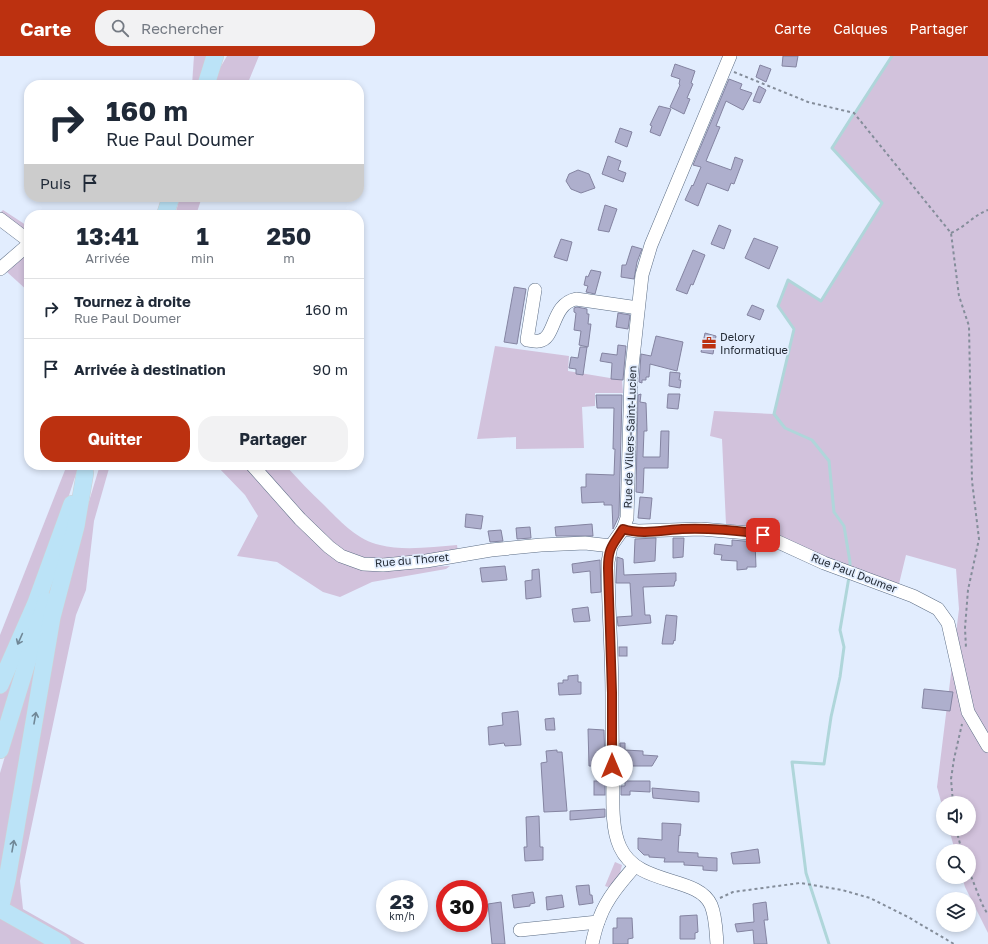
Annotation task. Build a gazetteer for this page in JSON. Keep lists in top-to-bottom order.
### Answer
{
  "streets": {
    "street": ["Rue de Villers-Saint-Lucien", "Rue du Thoret", "Rue Paul Doumer"]
  },
  "crossings": [
    ["Rue de Villers-Saint-Lucien", "Rue du Thoret"],
    ["Rue de Villers-Saint-Lucien", "Rue Paul Doumer"]
  ],
  "places": {
    "office": ["Delory Informatique"]
  },
  "page": {
    "header": "Carte",
    "search": "Rechercher",
    "nav": ["Carte", "Calques", "Partager"],
    "turn": ["160 m", "Rue Paul Doumer"],
    "then": "Puis",
    "eta": [
      "13:41",
      "Arrivée",
      "1",
      "min",
      "250",
      "m"
    ],
    "list": [
      {
        "name": "Tournez à droite",
        "note": "Rue Paul Doumer",
        "value": "160 m"
      },
      {
        "name": "Arrivée à destination",
        "value": "90 m"
      }
    ],
    "buttons": ["Quitter", "Partager"],
    "speed": "23 km/h",
    "limit": "30"
  }
}
